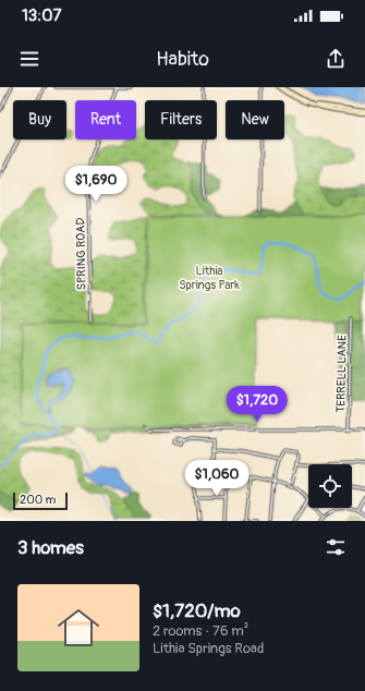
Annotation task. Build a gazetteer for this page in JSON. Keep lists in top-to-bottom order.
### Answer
{
  "streets": {
    "street": ["SPRING ROAD", "TERRELL LANE"]
  },
  "parks": ["Lithia Springs Park"],
  "scale_bar": "200 m",
  "page": {
    "status": "13:07",
    "header": "Habito",
    "chip": [
      "Buy",
      "Rent",
      "Filters",
      "New"
    ],
    "price": ["$1,690", "$1,720", "$1,060"],
    "scale": "200 m",
    "heading": "3 homes",
    "list": [
      {
        "name": "$1,720/mo",
        "note": "2 rooms · 76 m² · Lithia Springs Road"
      }
    ]
  }
}
